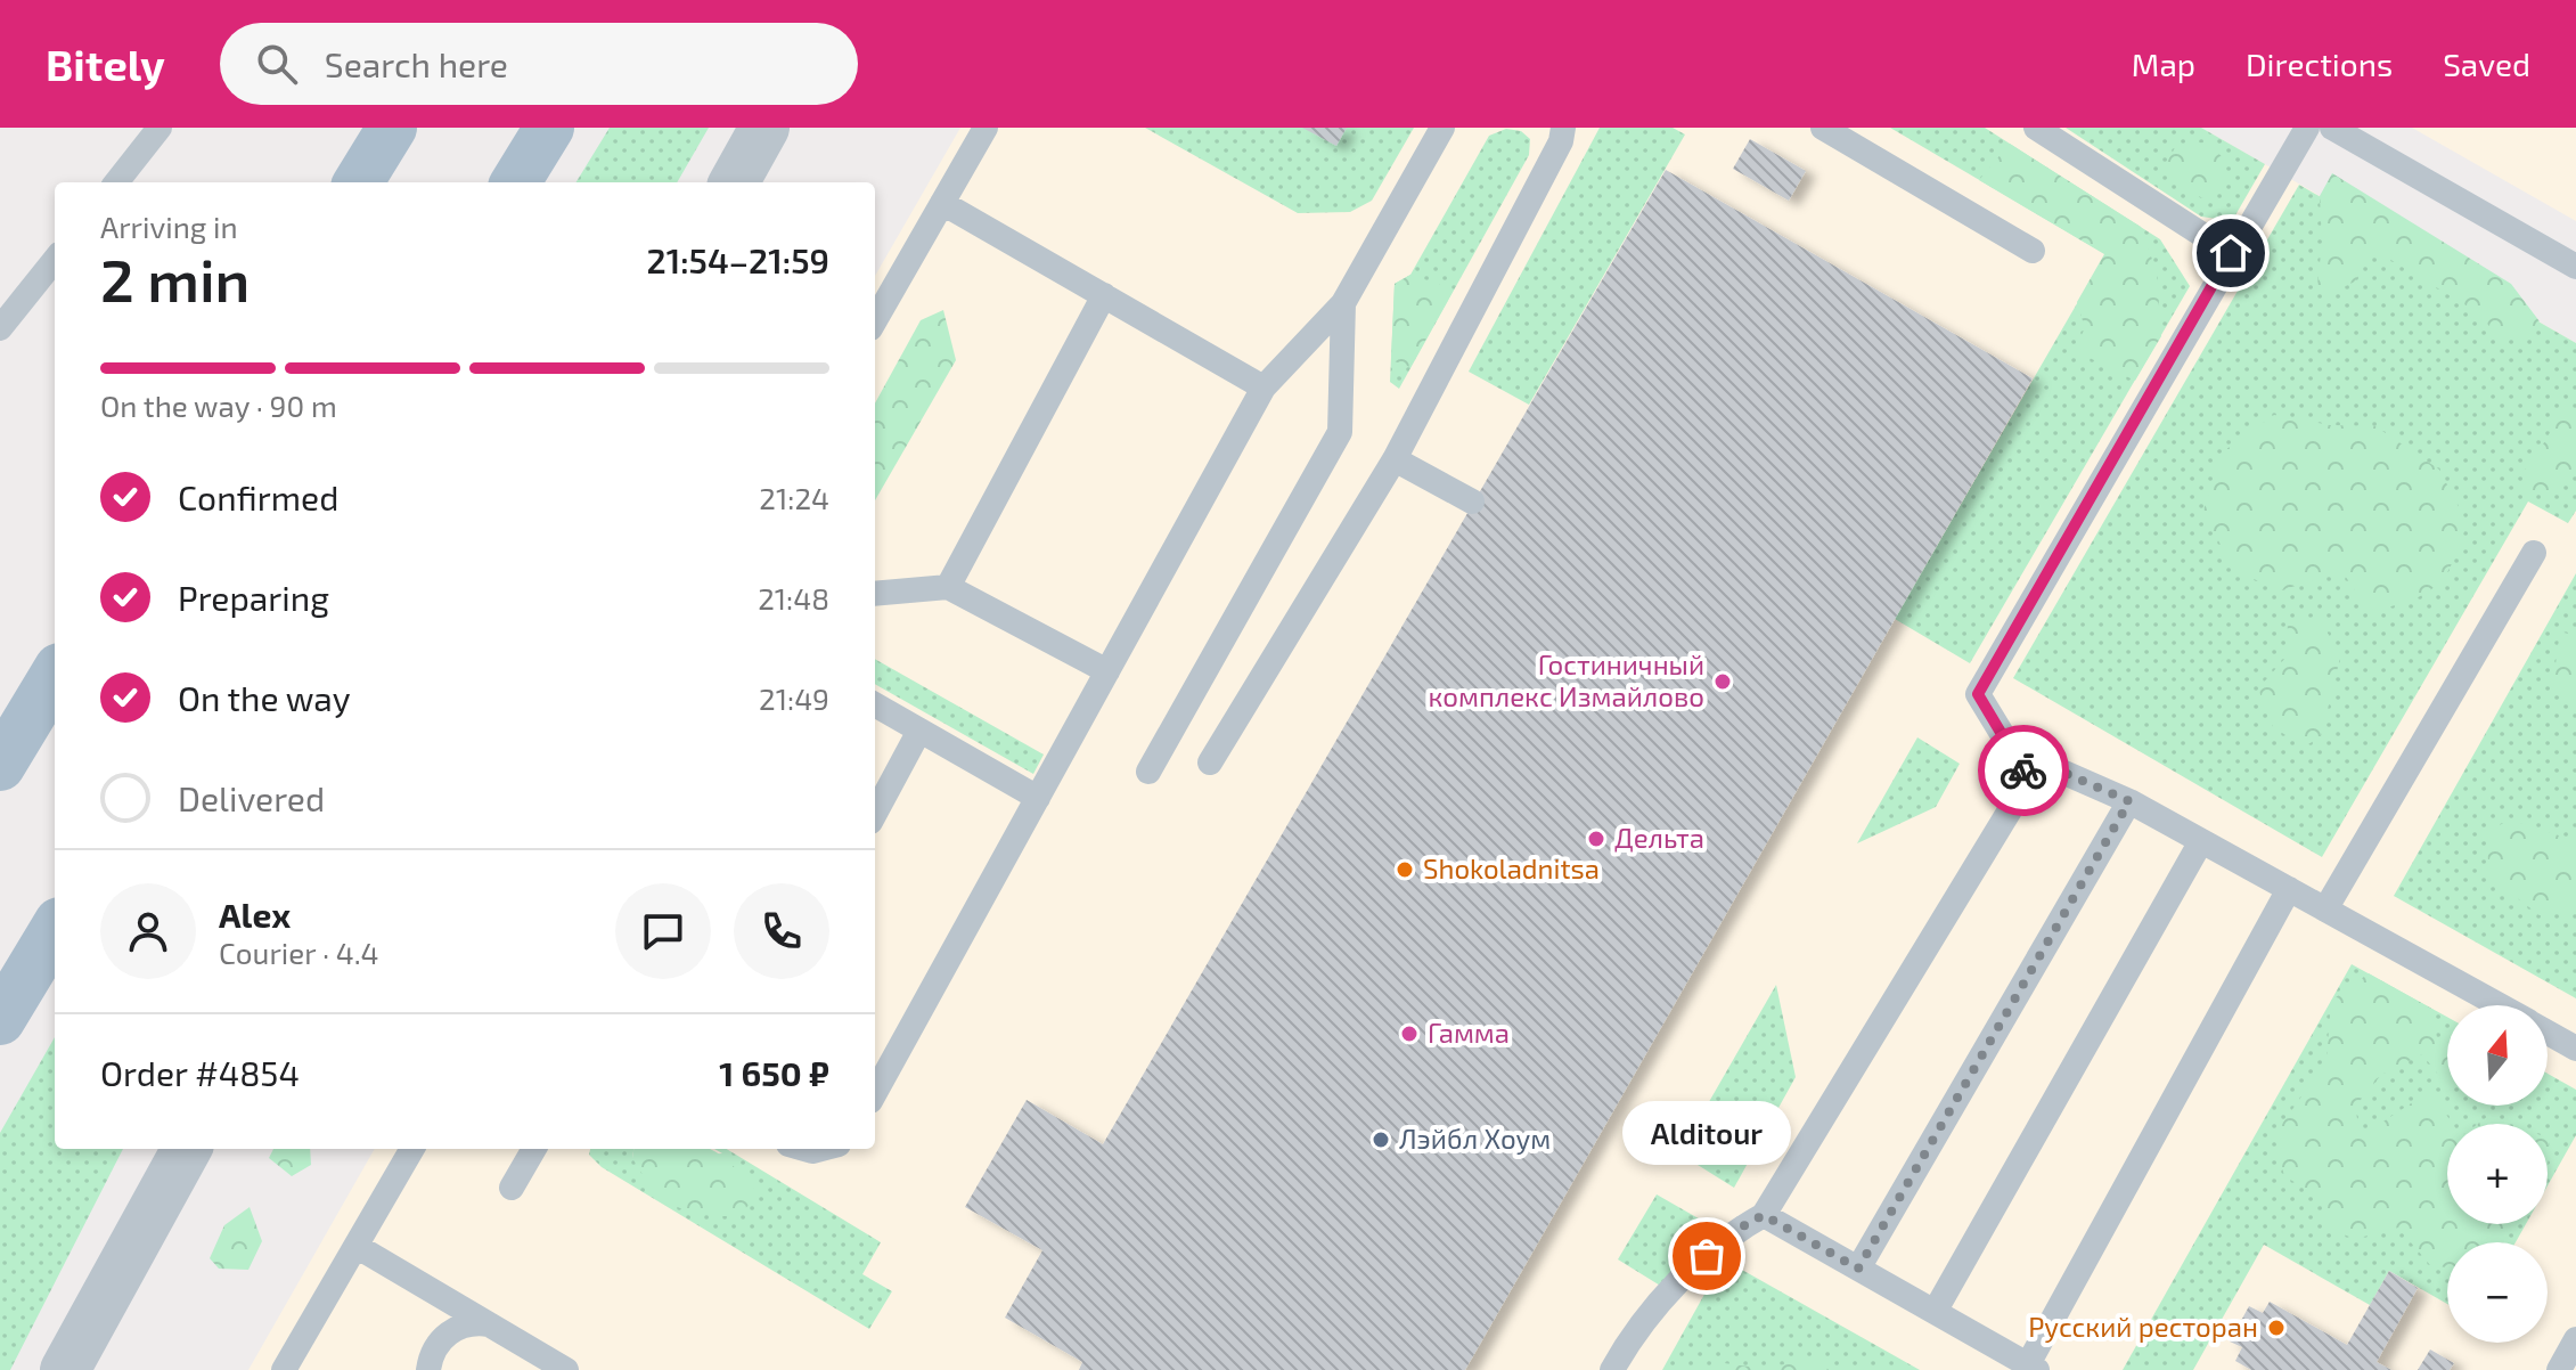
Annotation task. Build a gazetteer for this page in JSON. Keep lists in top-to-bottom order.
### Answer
{
  "places": [
    "Гостиничный комплекс Измайлово",
    "Дельта",
    "Shokoladnitsa",
    "Гамма",
    "Лэйбл Хоум",
    "Alditour",
    "Русский ресторан"
  ],
  "north": "top",
  "page": {
    "header": "Bitely",
    "search": "Search here",
    "nav": ["Map", "Directions", "Saved"],
    "heading": ["2 min", "Arriving in", "21:54–21:59"],
    "panel": [
      "Alex",
      "Courier · 4.4",
      "Order #4854",
      "1 650 ₽"
    ],
    "bar": "On the way · 90 m",
    "list": [
      ["Confirmed", "21:24"],
      ["Preparing", "21:48"],
      ["On the way", "21:49"],
      "Delivered"
    ],
    "map_buttons": ["+", "−"],
    "bubble": "Alditour"
  }
}
